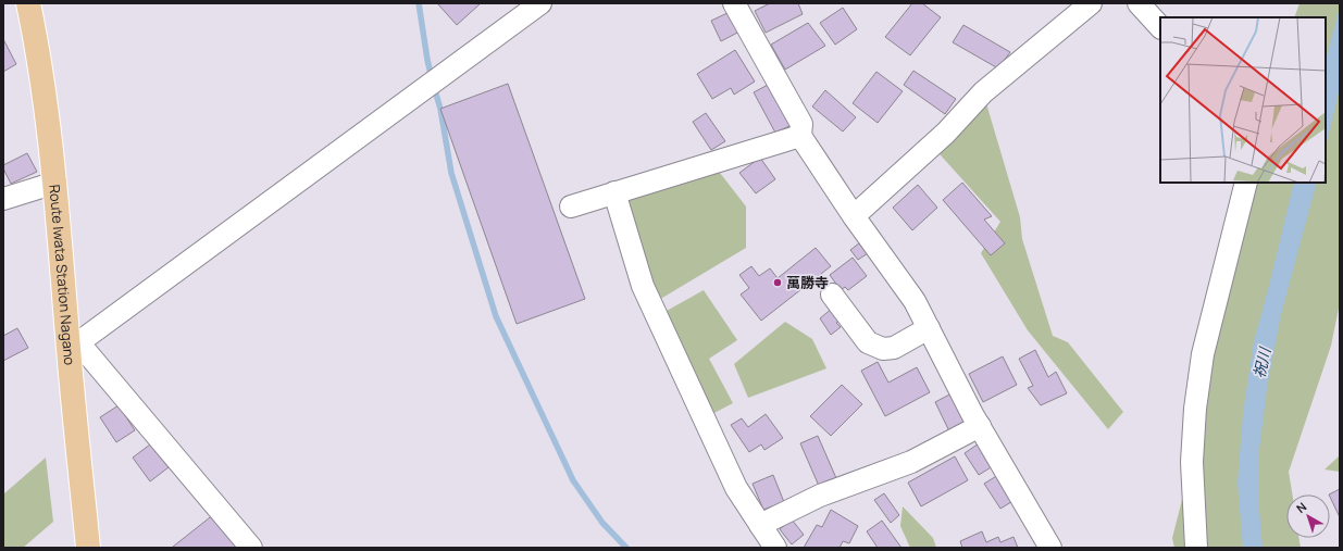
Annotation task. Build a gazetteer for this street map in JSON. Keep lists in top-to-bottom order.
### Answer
{
  "streets": {
    "main road": ["Route Iwata Station Nagano"]
  },
  "water": ["祝川"],
  "places": ["萬勝寺"],
  "north": "top left"
}
